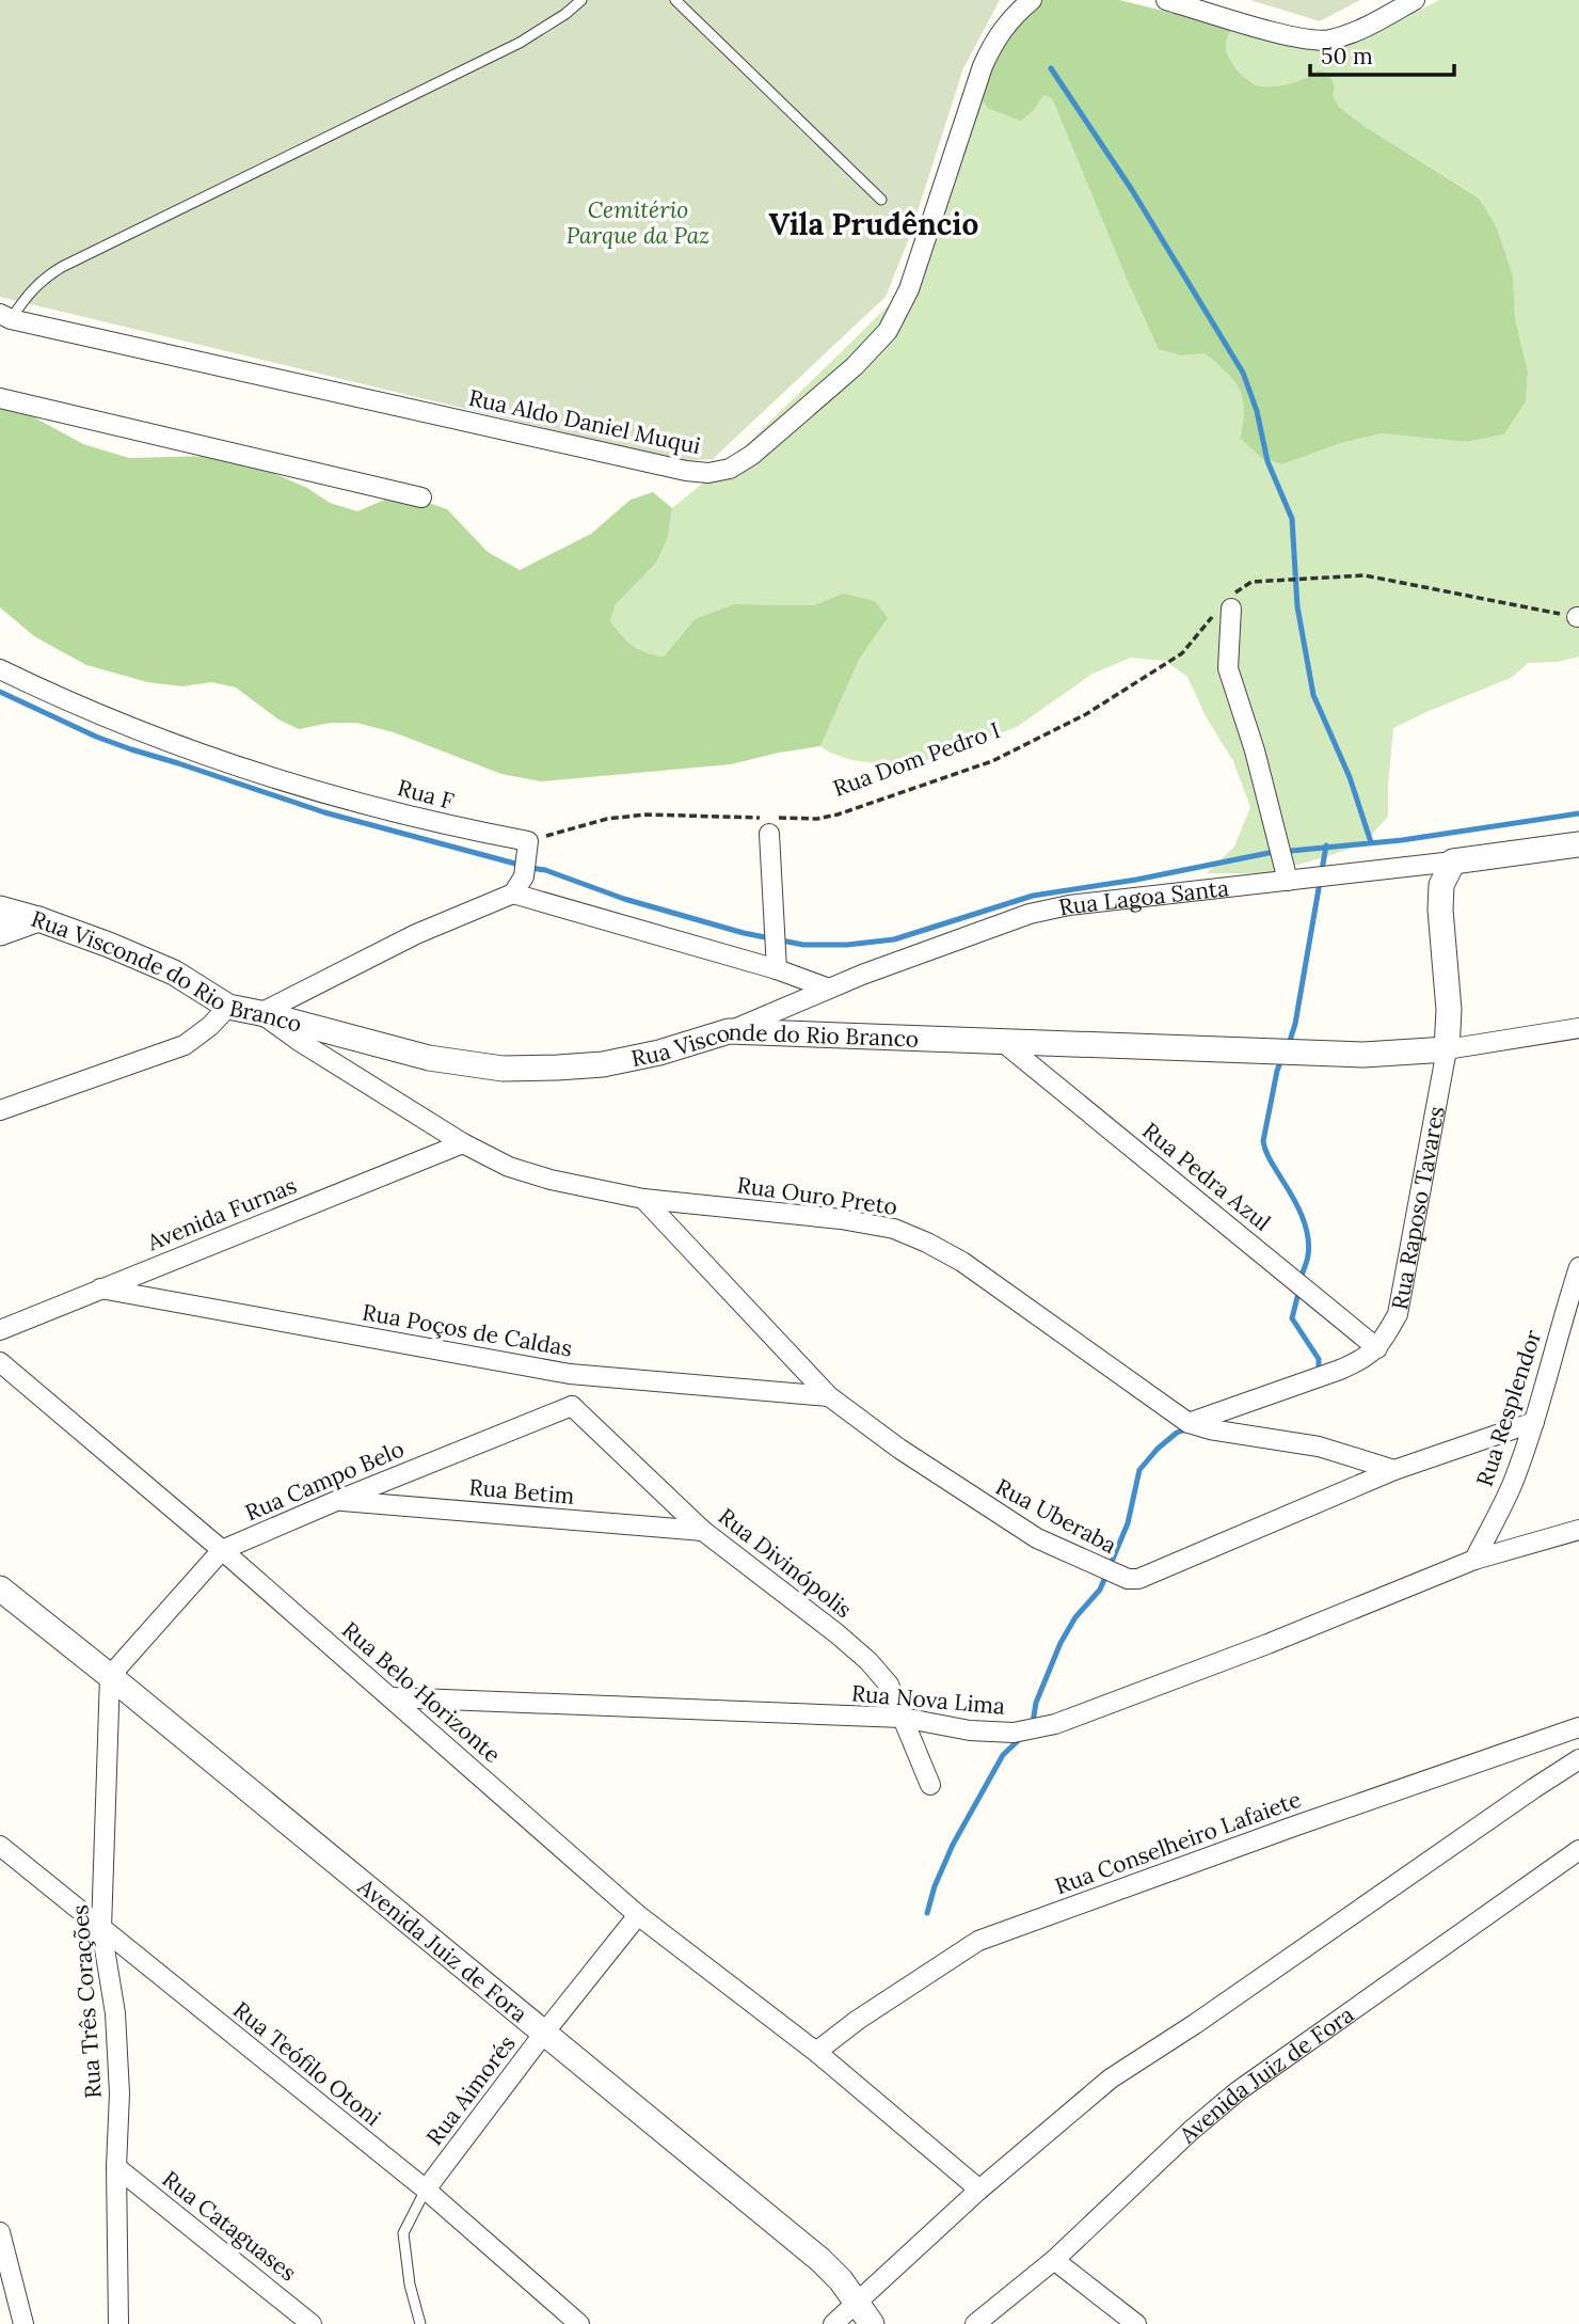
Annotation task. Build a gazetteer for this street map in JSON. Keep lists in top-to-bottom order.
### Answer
{
  "streets": {
    "street": [
      "Rua Aldo Daniel Muqui",
      "Rua F",
      "Rua Lagoa Santa",
      "Rua Visconde do Rio Branco",
      "Rua Pedra Azul",
      "Rua Ouro Preto",
      "Rua Raposo Tavares",
      "Avenida Furnas",
      "Rua Poços de Caldas",
      "Rua Resplendor",
      "Rua Campo Belo",
      "Rua Betim",
      "Rua Uberaba",
      "Rua Divinópolis",
      "Rua Belo Horizonte",
      "Rua Nova Lima",
      "Rua Conselheiro Lafaiete",
      "Avenida Juiz de Fora",
      "Rua Três Corações",
      "Rua Teófilo Otoni",
      "Rua Aimorés",
      "Rua Cataguases"
    ],
    "path": ["Rua Dom Pedro I"]
  },
  "crossings": [
    ["Rua Dom Pedro I", "Rua F"],
    ["Rua Lagoa Santa", "Rua Visconde do Rio Branco"],
    ["Rua Lagoa Santa", "Rua Raposo Tavares"],
    ["Rua Visconde do Rio Branco", "Rua Pedra Azul"],
    ["Rua Visconde do Rio Branco", "Rua Ouro Preto"],
    ["Rua Visconde do Rio Branco", "Rua Raposo Tavares"],
    ["Rua Pedra Azul", "Rua Raposo Tavares"],
    ["Rua Ouro Preto", "Avenida Furnas"],
    ["Rua Ouro Preto", "Rua Uberaba"],
    ["Avenida Furnas", "Rua Poços de Caldas"],
    ["Rua Poços de Caldas", "Rua Uberaba"],
    ["Rua Resplendor", "Rua Uberaba"],
    ["Rua Resplendor", "Rua Nova Lima"],
    ["Rua Campo Belo", "Rua Betim"],
    ["Rua Campo Belo", "Rua Divinópolis"],
    ["Rua Campo Belo", "Rua Belo Horizonte"],
    ["Rua Campo Belo", "Avenida Juiz de Fora"],
    ["Rua Campo Belo", "Rua Três Corações"],
    ["Rua Betim", "Rua Divinópolis"],
    ["Rua Divinópolis", "Rua Nova Lima"],
    ["Rua Belo Horizonte", "Rua Nova Lima"],
    ["Rua Belo Horizonte", "Rua Conselheiro Lafaiete"],
    ["Rua Belo Horizonte", "Rua Aimorés"],
    ["Avenida Juiz de Fora", "Rua Três Corações"],
    ["Avenida Juiz de Fora", "Rua Aimorés"],
    ["Rua Três Corações", "Rua Teófilo Otoni"],
    ["Rua Três Corações", "Rua Cataguases"],
    ["Rua Teófilo Otoni", "Rua Aimorés"]
  ],
  "districts": ["Vila Prudêncio"],
  "parks": ["Cemitério Parque da Paz"],
  "scale_bar": "50 m"
}
